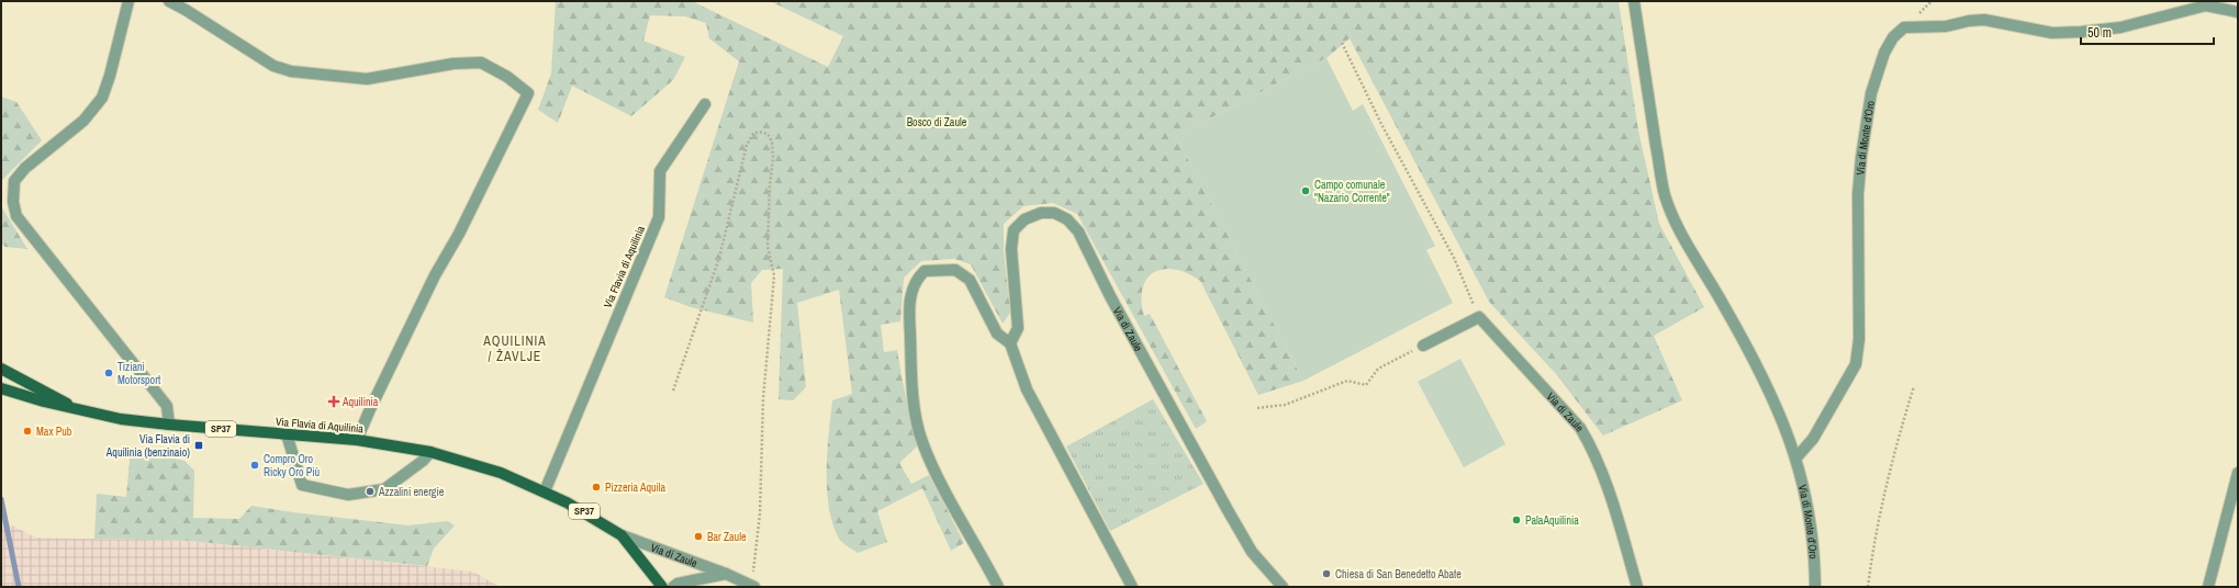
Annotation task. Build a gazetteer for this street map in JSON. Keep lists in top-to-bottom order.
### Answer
{
  "streets": {
    "main road": ["Via Flavia di Aquilinia", "SP37"],
    "street": ["Via di Monte d'Oro", "Via di Zaule"]
  },
  "crossings": [
    ["Via Flavia di Aquilinia", "Via di Zaule"]
  ],
  "districts": ["AQUILINIA / ŽAVLJE"],
  "parks": ["Bosco di Zaule"],
  "places": {
    "other": [
      "Campo comunale \"Nazario Corrente\"",
      "Tiziani Motorsport",
      "Max Pub",
      "Compro Oro Ricky Oro Più",
      "Pizzeria Aquila",
      "Azzalini energie",
      "PalaAquilinia",
      "Bar Zaule",
      "Chiesa di San Benedetto Abate"
    ],
    "health": ["Aquilinia"],
    "transit": ["Via Flavia di Aquilinia (benzinaio)"]
  },
  "scale_bar": "50 m"
}
